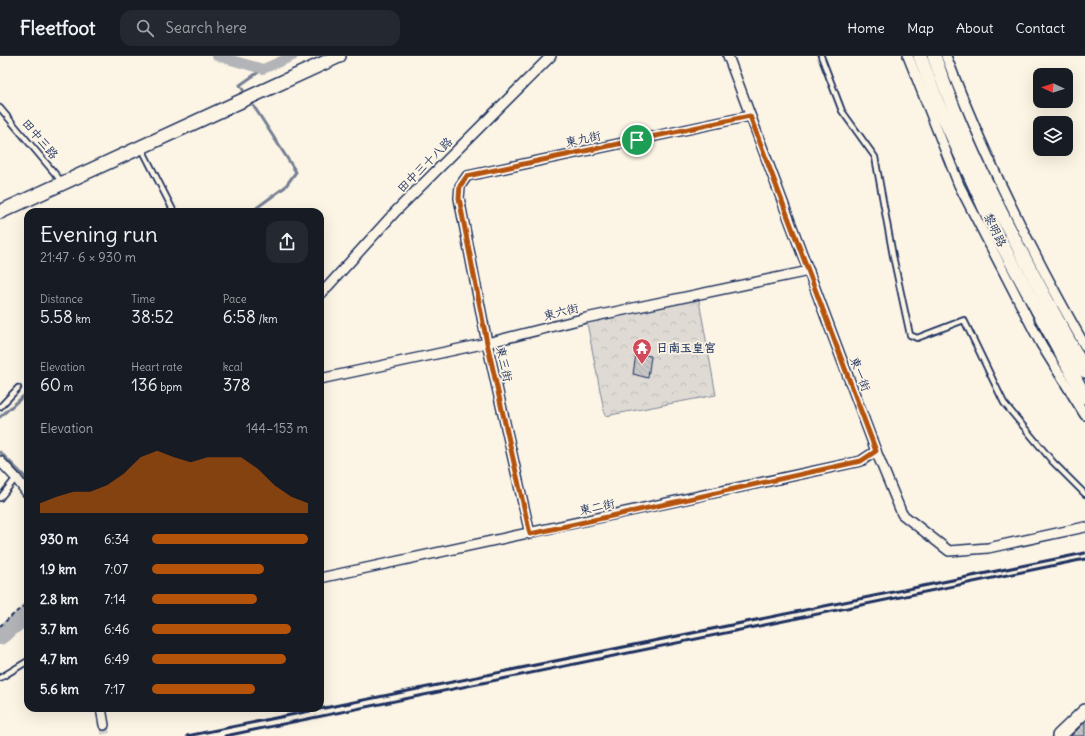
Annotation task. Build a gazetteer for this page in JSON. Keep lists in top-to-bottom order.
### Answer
{
  "streets": {
    "street": [
      "東九街",
      "田中三十八路",
      "黎明路",
      "東六街",
      "東三街",
      "東一街",
      "東二街"
    ],
    "lane": ["田中三路"]
  },
  "crossings": [
    ["東九街", "東三街"],
    ["東九街", "東一街"],
    ["東六街", "東三街"],
    ["東六街", "東一街"],
    ["東三街", "東二街"],
    ["東一街", "東二街"]
  ],
  "places": {
    "temple": ["日南玉皇宮"]
  },
  "north": "left",
  "page": {
    "header": "Fleetfoot",
    "search": "Search here",
    "nav": [
      "Home",
      "Map",
      "About",
      "Contact"
    ],
    "heading": ["Evening run", "21:47 · 6 × 930 m"],
    "stats": [
      ["Distance", "5.58 km"],
      ["Time", "38:52"],
      ["Pace", "6:58 /km"],
      ["Elevation", "60 m"],
      ["Heart rate", "136 bpm"],
      ["kcal", "378"]
    ],
    "chart": ["Elevation", "144–153 m"],
    "list": [
      {
        "name": "930 m",
        "note": "6:34"
      },
      {
        "name": "1.9 km",
        "note": "7:07"
      },
      {
        "name": "2.8 km",
        "note": "7:14"
      },
      {
        "name": "3.7 km",
        "note": "6:46"
      },
      {
        "name": "4.7 km",
        "note": "6:49"
      },
      {
        "name": "5.6 km",
        "note": "7:17"
      }
    ]
  }
}
